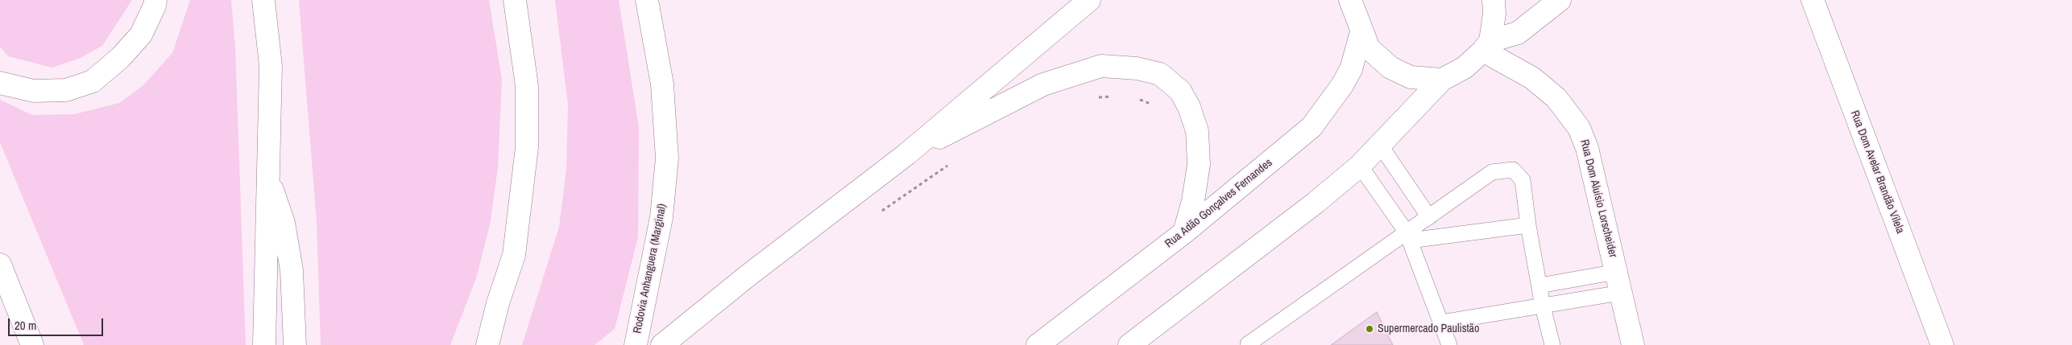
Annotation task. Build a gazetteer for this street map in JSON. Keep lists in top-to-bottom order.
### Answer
{
  "streets": {
    "main road": [
      "Rua Dom Avelar Brandão Vilela",
      "Rua Dom Aluísio Lorscheider",
      "Rua Adão Gonçalves Fernandes",
      "Rodovia Anhanguera (Marginal)"
    ]
  },
  "places": ["Supermercado Paulistão"],
  "scale_bar": "20 m"
}
